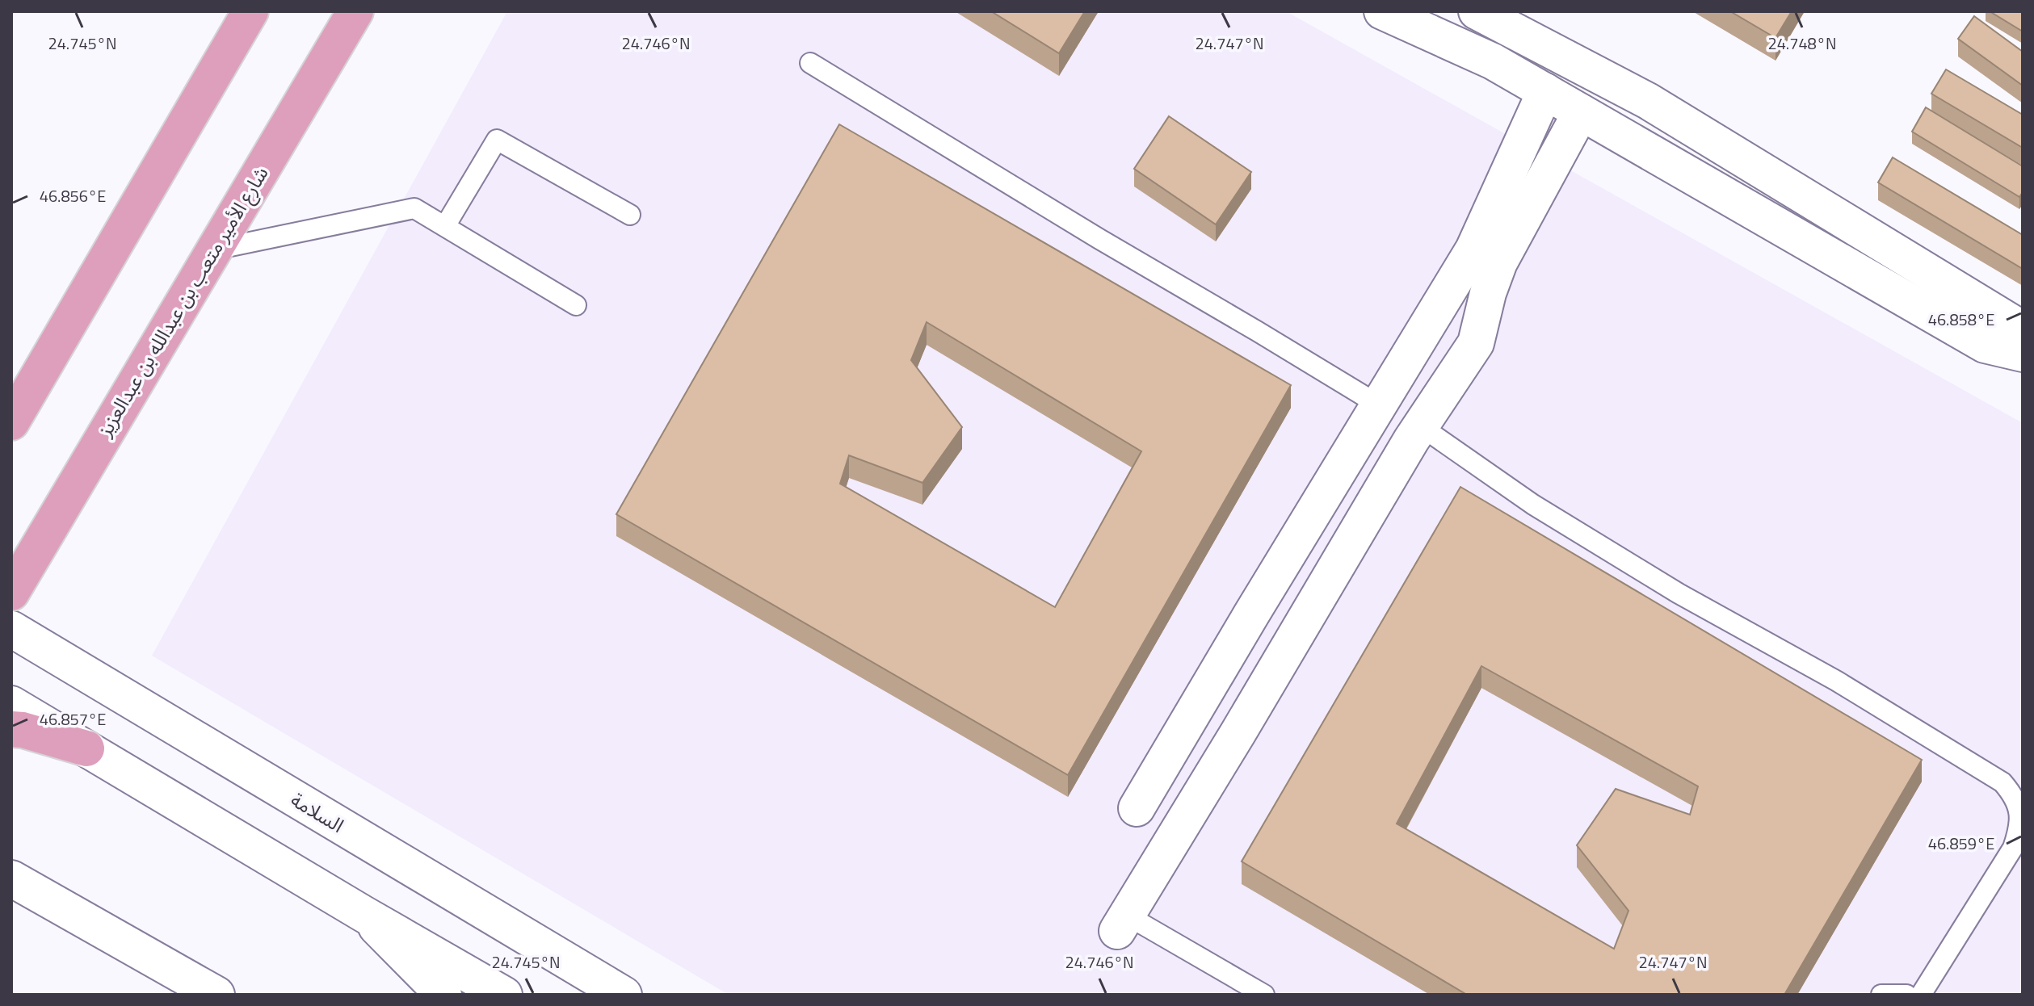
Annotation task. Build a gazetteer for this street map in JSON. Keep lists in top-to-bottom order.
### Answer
{
  "streets": {
    "highway": ["شارع الأمير متعب بن عبدالله بن عبدالعزيز"],
    "street": ["السلامة"]
  },
  "coordinates": [
    "24.745°N",
    "24.746°N",
    "24.747°N",
    "24.748°N",
    "46.856°E",
    "46.858°E",
    "46.857°E",
    "46.859°E"
  ]
}
